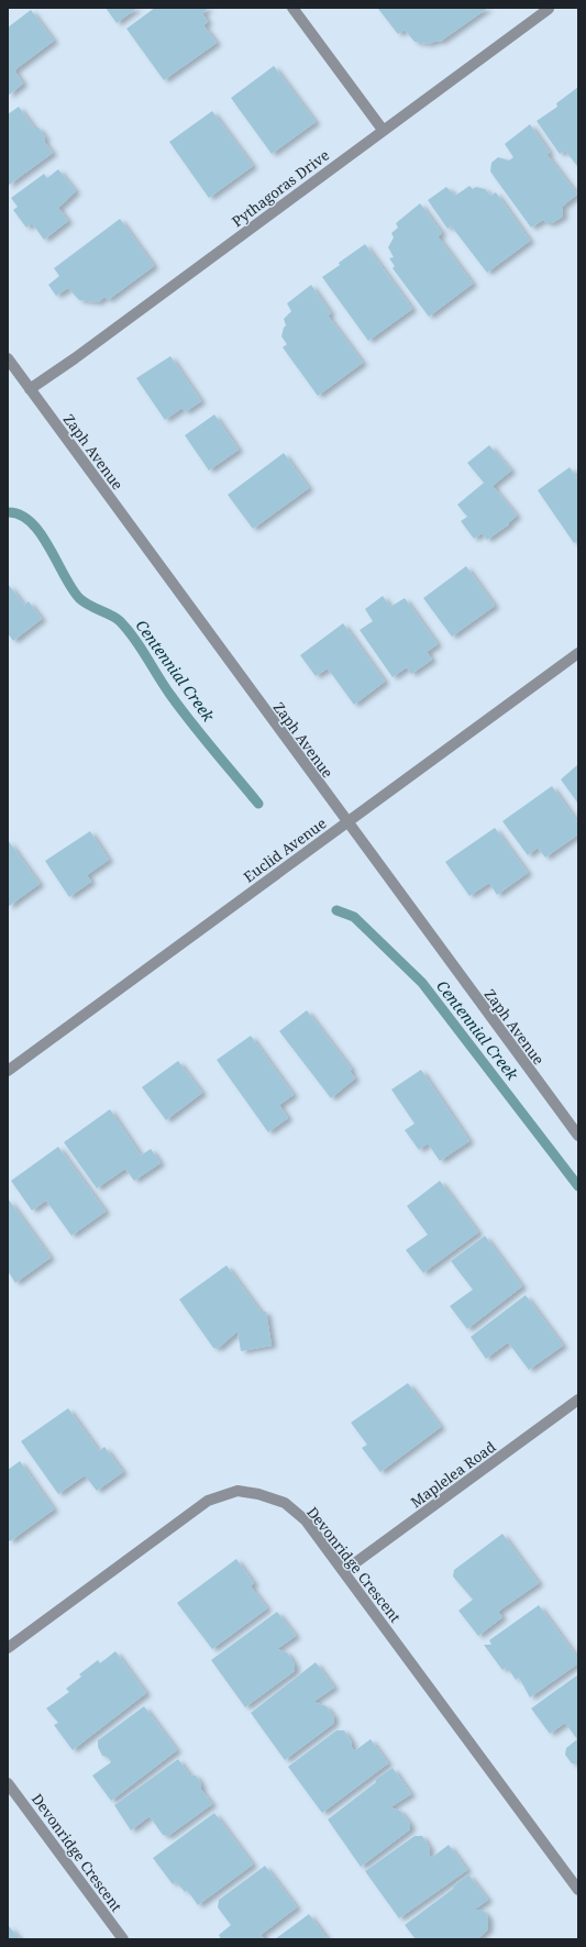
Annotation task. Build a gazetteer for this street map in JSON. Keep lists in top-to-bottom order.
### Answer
{
  "streets": {
    "street": [
      "Pythagoras Drive",
      "Zaph Avenue",
      "Euclid Avenue",
      "Maplelea Road",
      "Devonridge Crescent"
    ]
  },
  "crossings": [
    ["Pythagoras Drive", "Zaph Avenue"],
    ["Zaph Avenue", "Euclid Avenue"],
    ["Maplelea Road", "Devonridge Crescent"]
  ],
  "water": ["Centennial Creek"]
}
